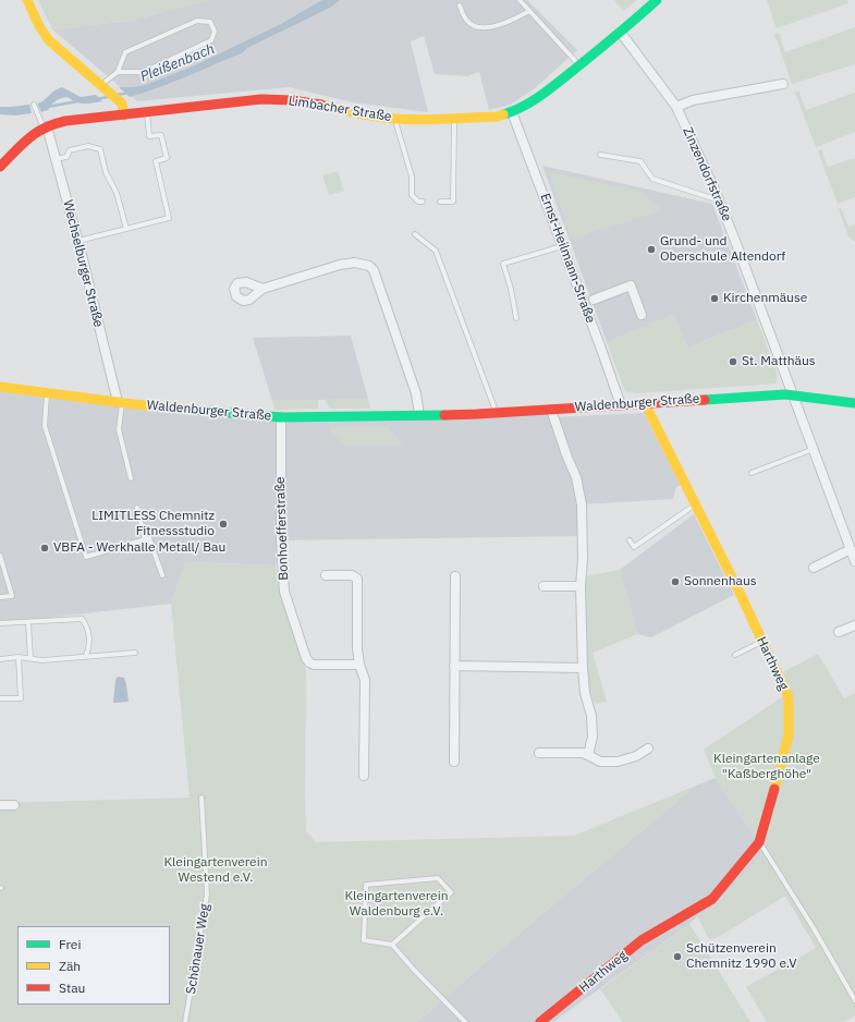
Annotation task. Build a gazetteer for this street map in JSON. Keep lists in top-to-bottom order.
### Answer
{
  "streets": {
    "street": [
      "Limbacher Straße",
      "Zinzendorfstraße",
      "Ernst-Heilmann-Straße",
      "Wechselburger Straße",
      "Waldenburger Straße",
      "Bonhoefferstraße",
      "Harthweg"
    ],
    "lane": ["Schönauer Weg"]
  },
  "crossings": [
    ["Limbacher Straße", "Zinzendorfstraße"],
    ["Limbacher Straße", "Ernst-Heilmann-Straße"],
    ["Limbacher Straße", "Wechselburger Straße"],
    ["Zinzendorfstraße", "Waldenburger Straße"],
    ["Ernst-Heilmann-Straße", "Waldenburger Straße"],
    ["Wechselburger Straße", "Waldenburger Straße"],
    ["Waldenburger Straße", "Bonhoefferstraße"],
    ["Waldenburger Straße", "Harthweg"]
  ],
  "water": ["Pleißenbach"],
  "parks": ["Kleingartenanlage \"Kaßberghöhe\"", "Kleingartenverein Westend e.V.", "Kleingartenverein Waldenburg e.V."],
  "places": [
    "Grund- und Oberschule Altendorf",
    "Kirchenmäuse",
    "St. Matthäus",
    "LIMITLESS Chemnitz Fitnessstudio",
    "VBFA - Werkhalle Metall/ Bau",
    "Sonnenhaus",
    "Schützenverein Chemnitz 1990 e.V"
  ],
  "legend": ["Frei", "Zäh", "Stau"]
}
